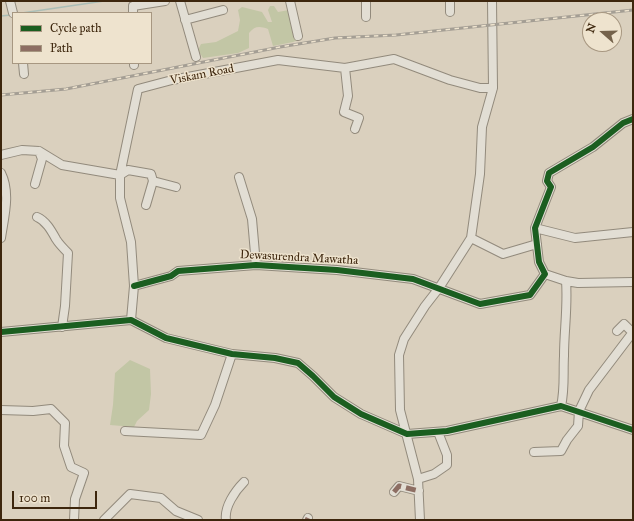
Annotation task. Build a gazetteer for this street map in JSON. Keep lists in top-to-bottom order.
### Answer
{
  "streets": {
    "street": ["Viskam Road", "Dewasurendra Mawatha"]
  },
  "crossings": [
    ["Viskam Road", "Dewasurendra Mawatha"]
  ],
  "legend": ["Cycle path", "Path"],
  "scale_bar": "100 m",
  "north": "left"
}
